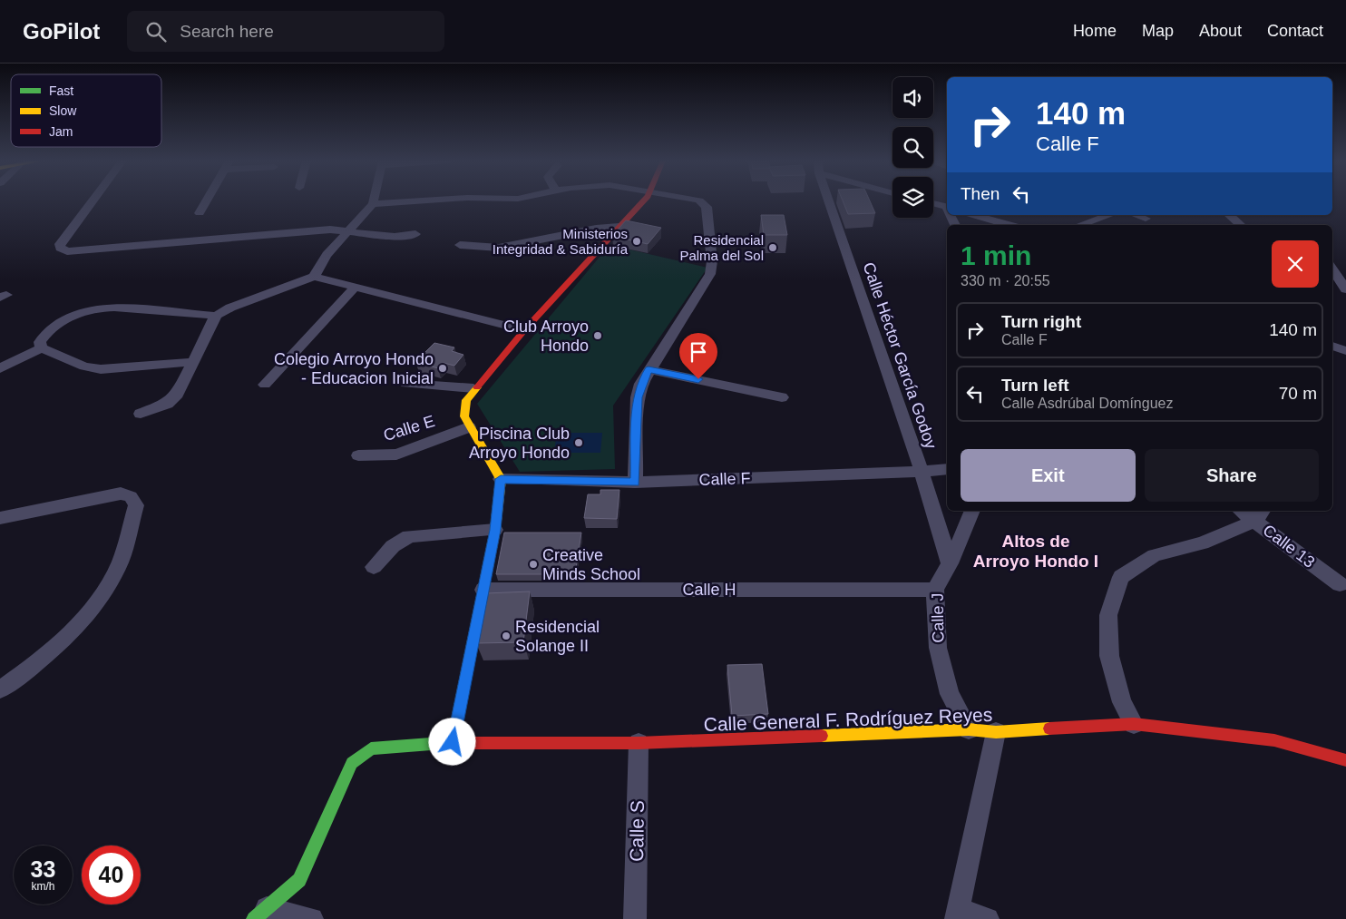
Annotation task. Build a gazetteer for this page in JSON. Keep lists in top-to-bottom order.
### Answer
{
  "streets": {
    "street": [
      "Calle Héctor García Godoy",
      "Calle E",
      "Calle F",
      "Calle 13",
      "Calle H",
      "Calle J",
      "Calle General F. Rodríguez Reyes",
      "Calle S"
    ]
  },
  "crossings": [
    ["Calle Héctor García Godoy", "Calle F"],
    ["Calle Héctor García Godoy", "Calle J"],
    ["Calle H", "Calle J"],
    ["Calle J", "Calle General F. Rodríguez Reyes"],
    ["Calle General F. Rodríguez Reyes", "Calle S"]
  ],
  "districts": ["Altos de Arroyo Hondo I"],
  "places": [
    "Ministerios Integridad & Sabiduría",
    "Residencial Palma del Sol",
    "Club Arroyo Hondo",
    "Colegio Arroyo Hondo - Educacion Inicial",
    "Piscina Club Arroyo Hondo",
    "Creative Minds School",
    "Residencial Solange II"
  ],
  "legend": ["Fast", "Slow", "Jam"],
  "page": {
    "header": "GoPilot",
    "search": "Search here",
    "nav": [
      "Home",
      "Map",
      "About",
      "Contact"
    ],
    "turn": ["140 m", "Calle F"],
    "then": "Then",
    "heading": ["1 min", "330 m · 20:55"],
    "list": [
      {
        "name": "Turn right",
        "note": "Calle F",
        "value": "140 m"
      },
      {
        "name": "Turn left",
        "note": "Calle Asdrúbal Domínguez",
        "value": "70 m"
      }
    ],
    "buttons": ["Exit", "Share"],
    "speed": "33 km/h",
    "limit": "40"
  }
}
